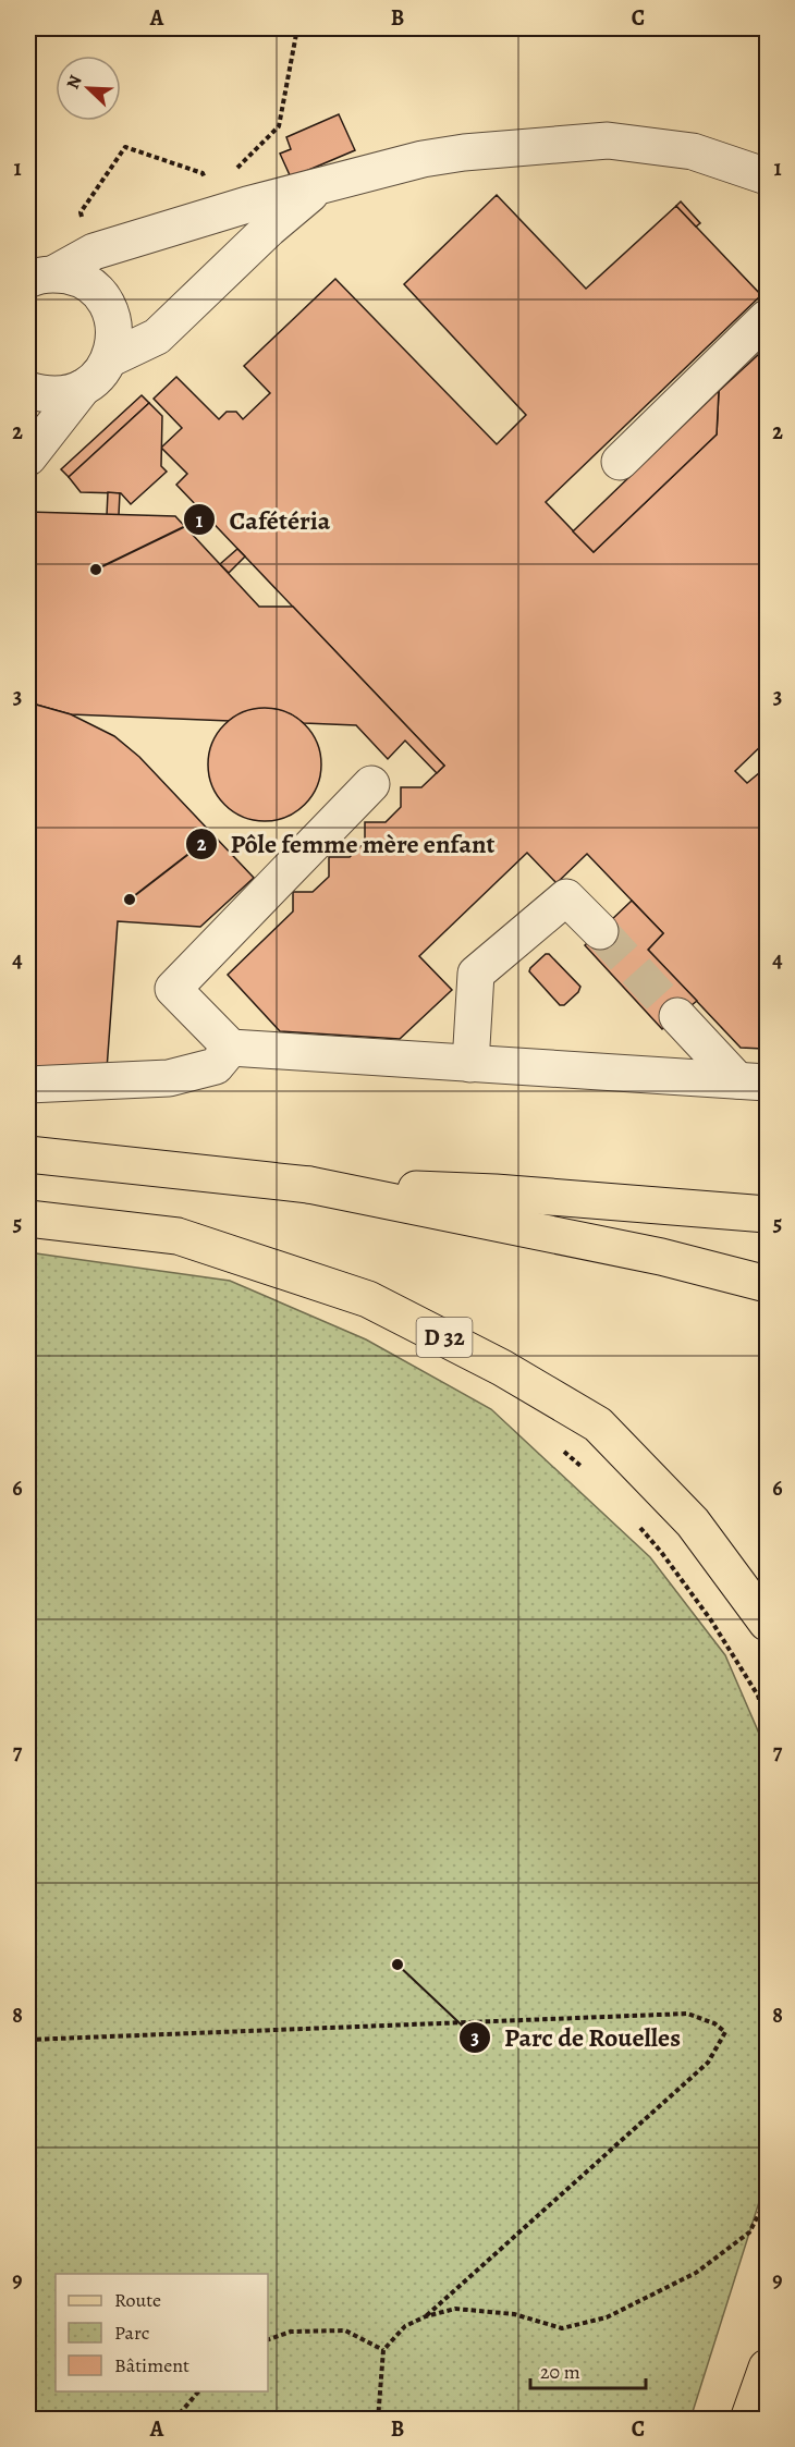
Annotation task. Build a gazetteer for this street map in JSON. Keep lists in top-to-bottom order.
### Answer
{
  "streets": {
    "main road": ["D 32"]
  },
  "places": ["Cafétéria", "Pôle femme mère enfant", "Parc de Rouelles"],
  "legend": ["Route", "Parc", "Bâtiment"],
  "scale_bar": "20 m",
  "north": "top left",
  "grid": {
    "columns": ["A", "B", "C"],
    "rows": [
      "1",
      "2",
      "3",
      "4",
      "5",
      "6",
      "7",
      "8",
      "9"
    ]
  }
}
